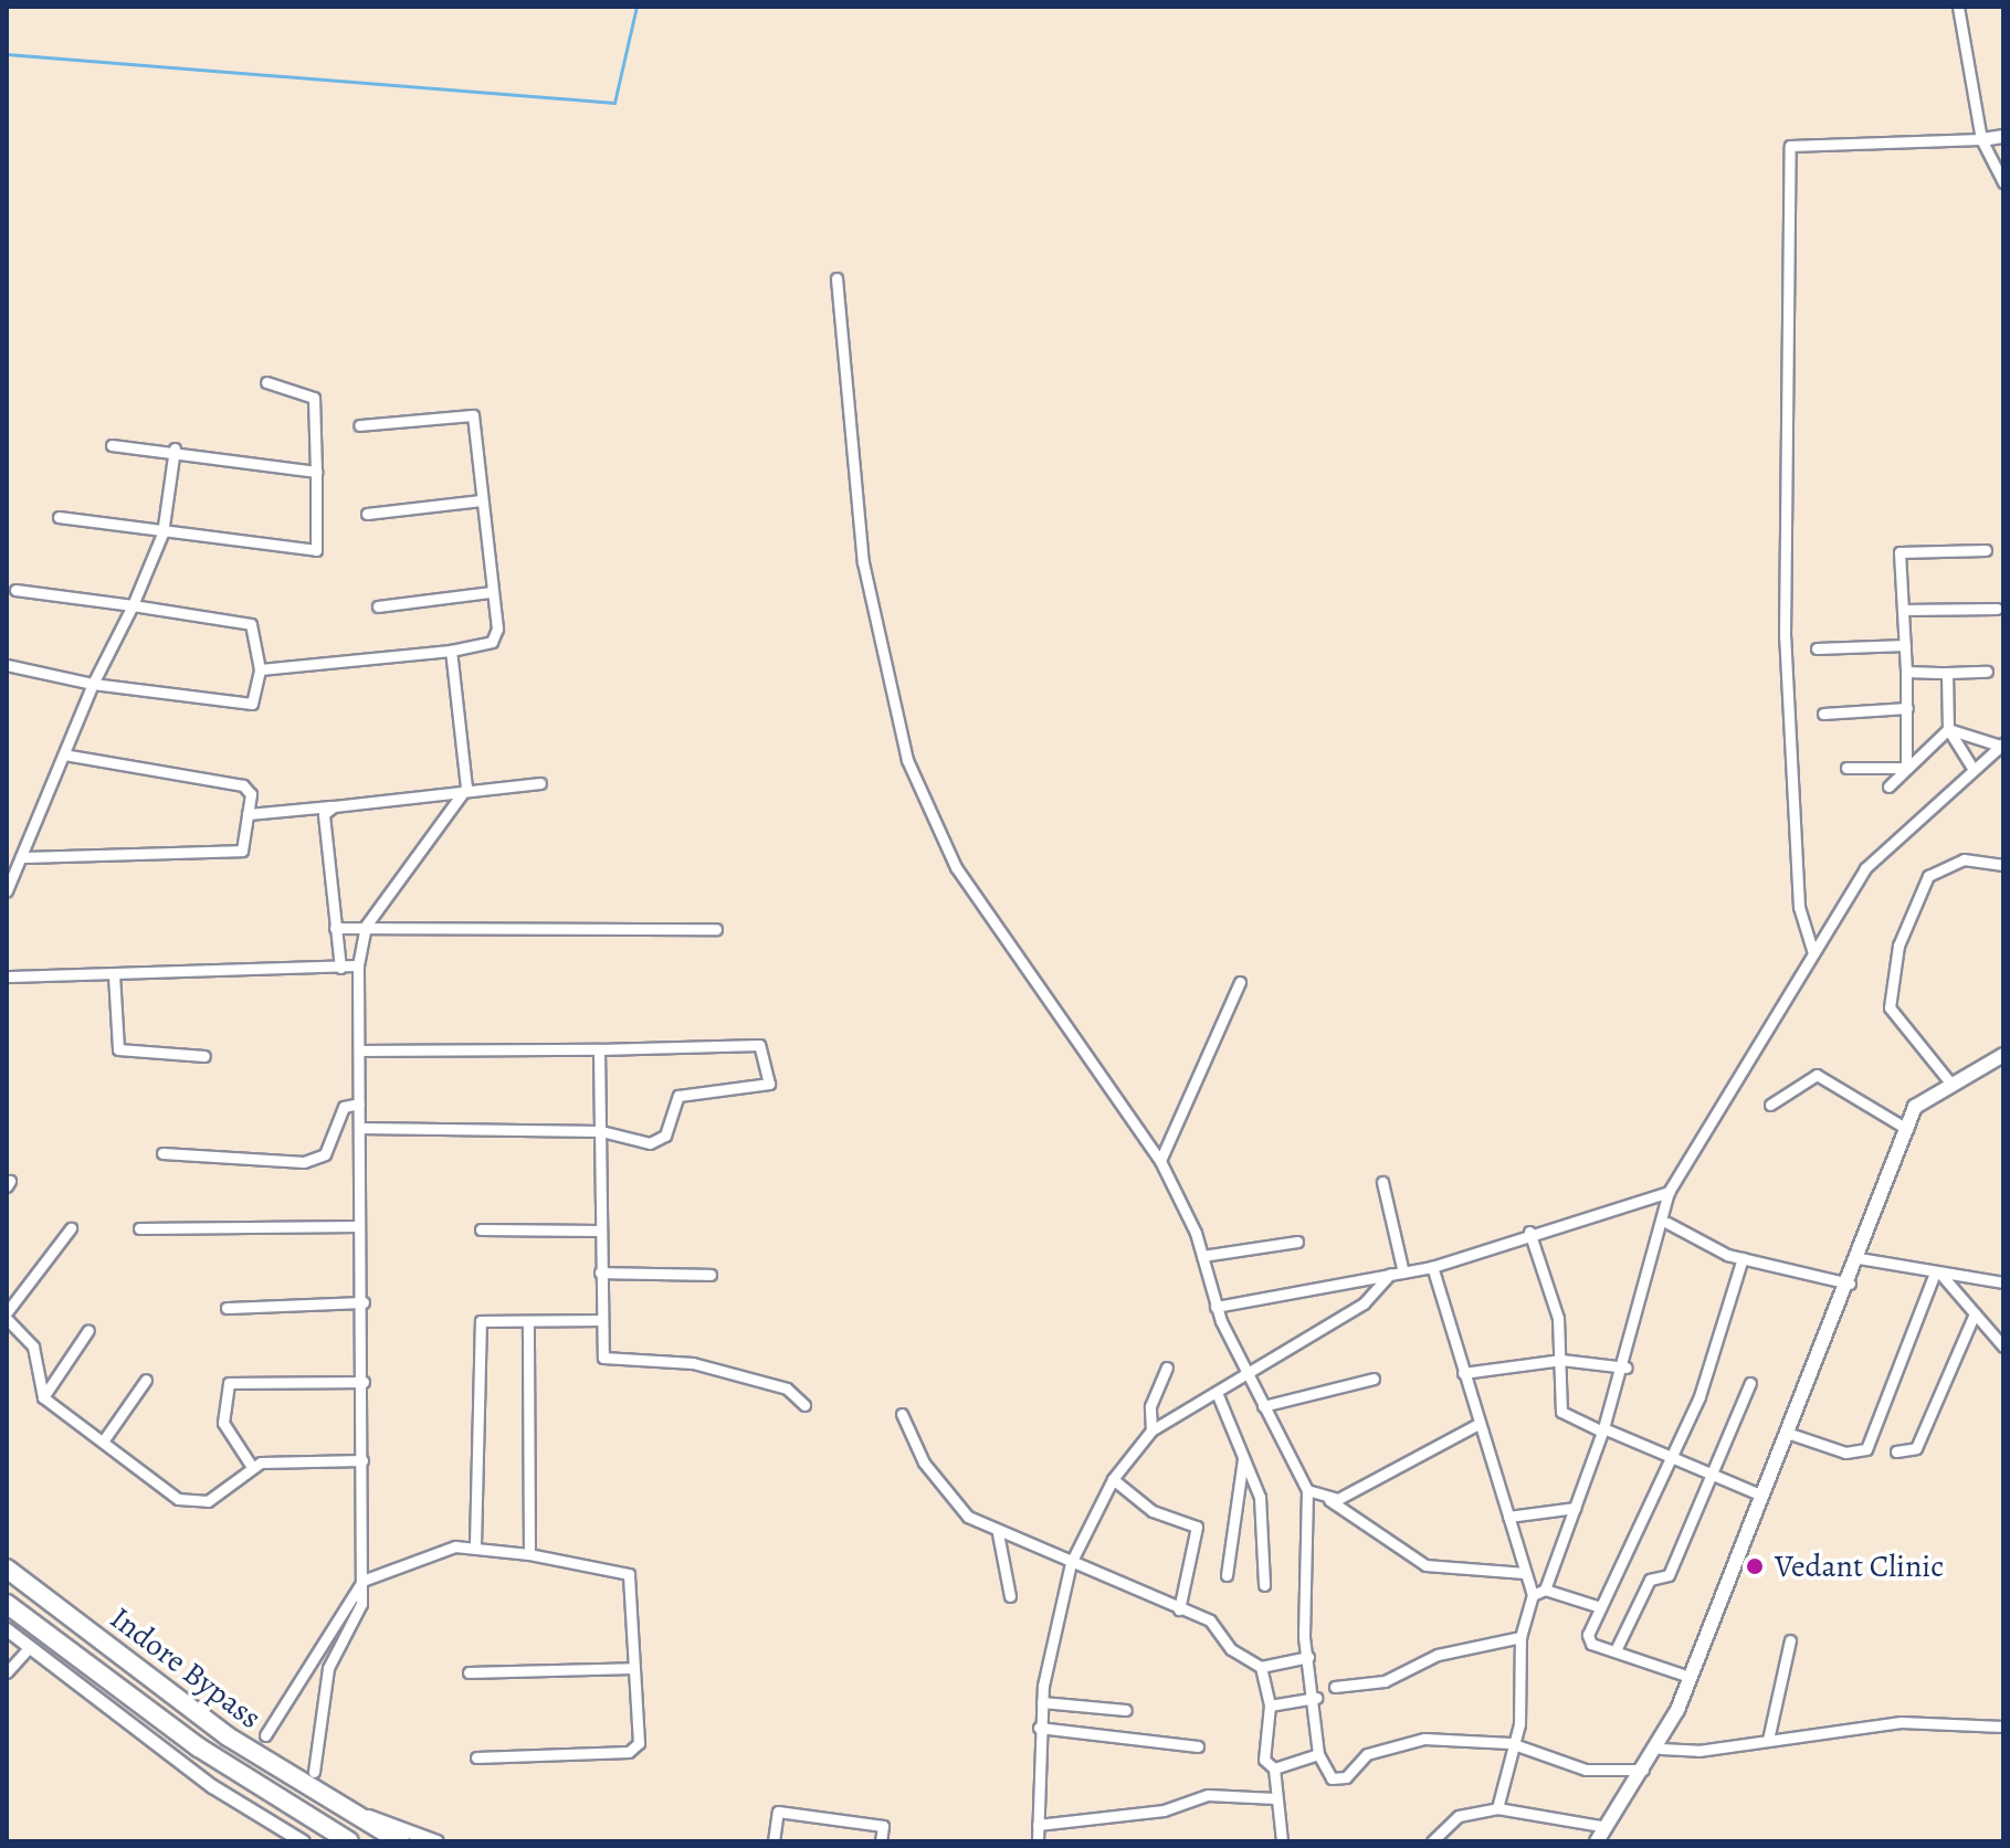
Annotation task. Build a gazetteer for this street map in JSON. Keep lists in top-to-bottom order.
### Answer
{
  "streets": {
    "highway": ["Indore Bypass"]
  },
  "places": ["Vedant Clinic"]
}
